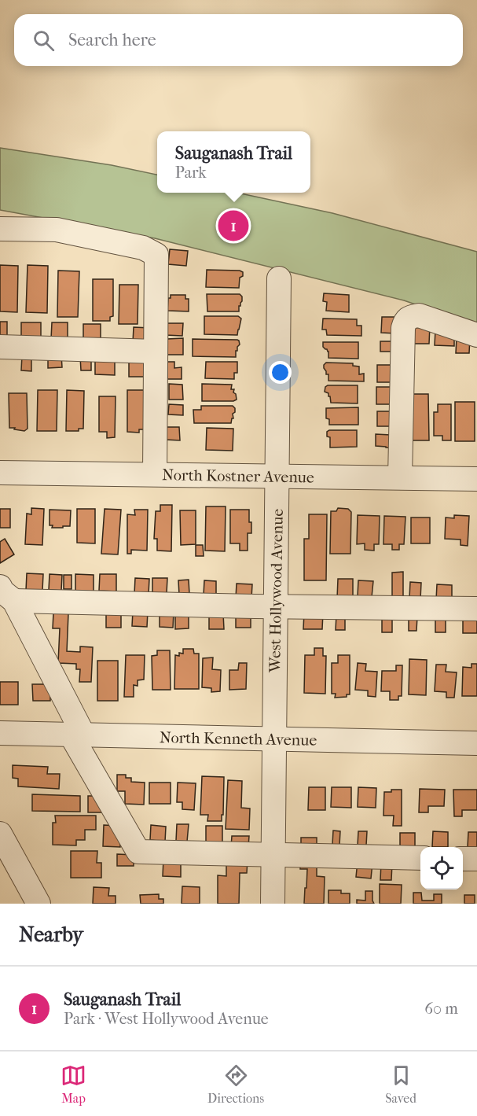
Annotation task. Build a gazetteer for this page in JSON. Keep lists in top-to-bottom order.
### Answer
{
  "streets": {
    "street": ["North Kostner Avenue", "West Hollywood Avenue", "North Kenneth Avenue"]
  },
  "crossings": [
    ["North Kostner Avenue", "West Hollywood Avenue"],
    ["West Hollywood Avenue", "North Kenneth Avenue"]
  ],
  "page": {
    "search": "Search here",
    "popup": ["Sauganash Trail", "Park"],
    "pins": "1",
    "heading": "Nearby",
    "list": [
      {
        "mark": "1",
        "name": "Sauganash Trail",
        "note": "Park · West Hollywood Avenue",
        "value": "60 m"
      }
    ],
    "nav": ["Map", "Directions", "Saved"]
  }
}
